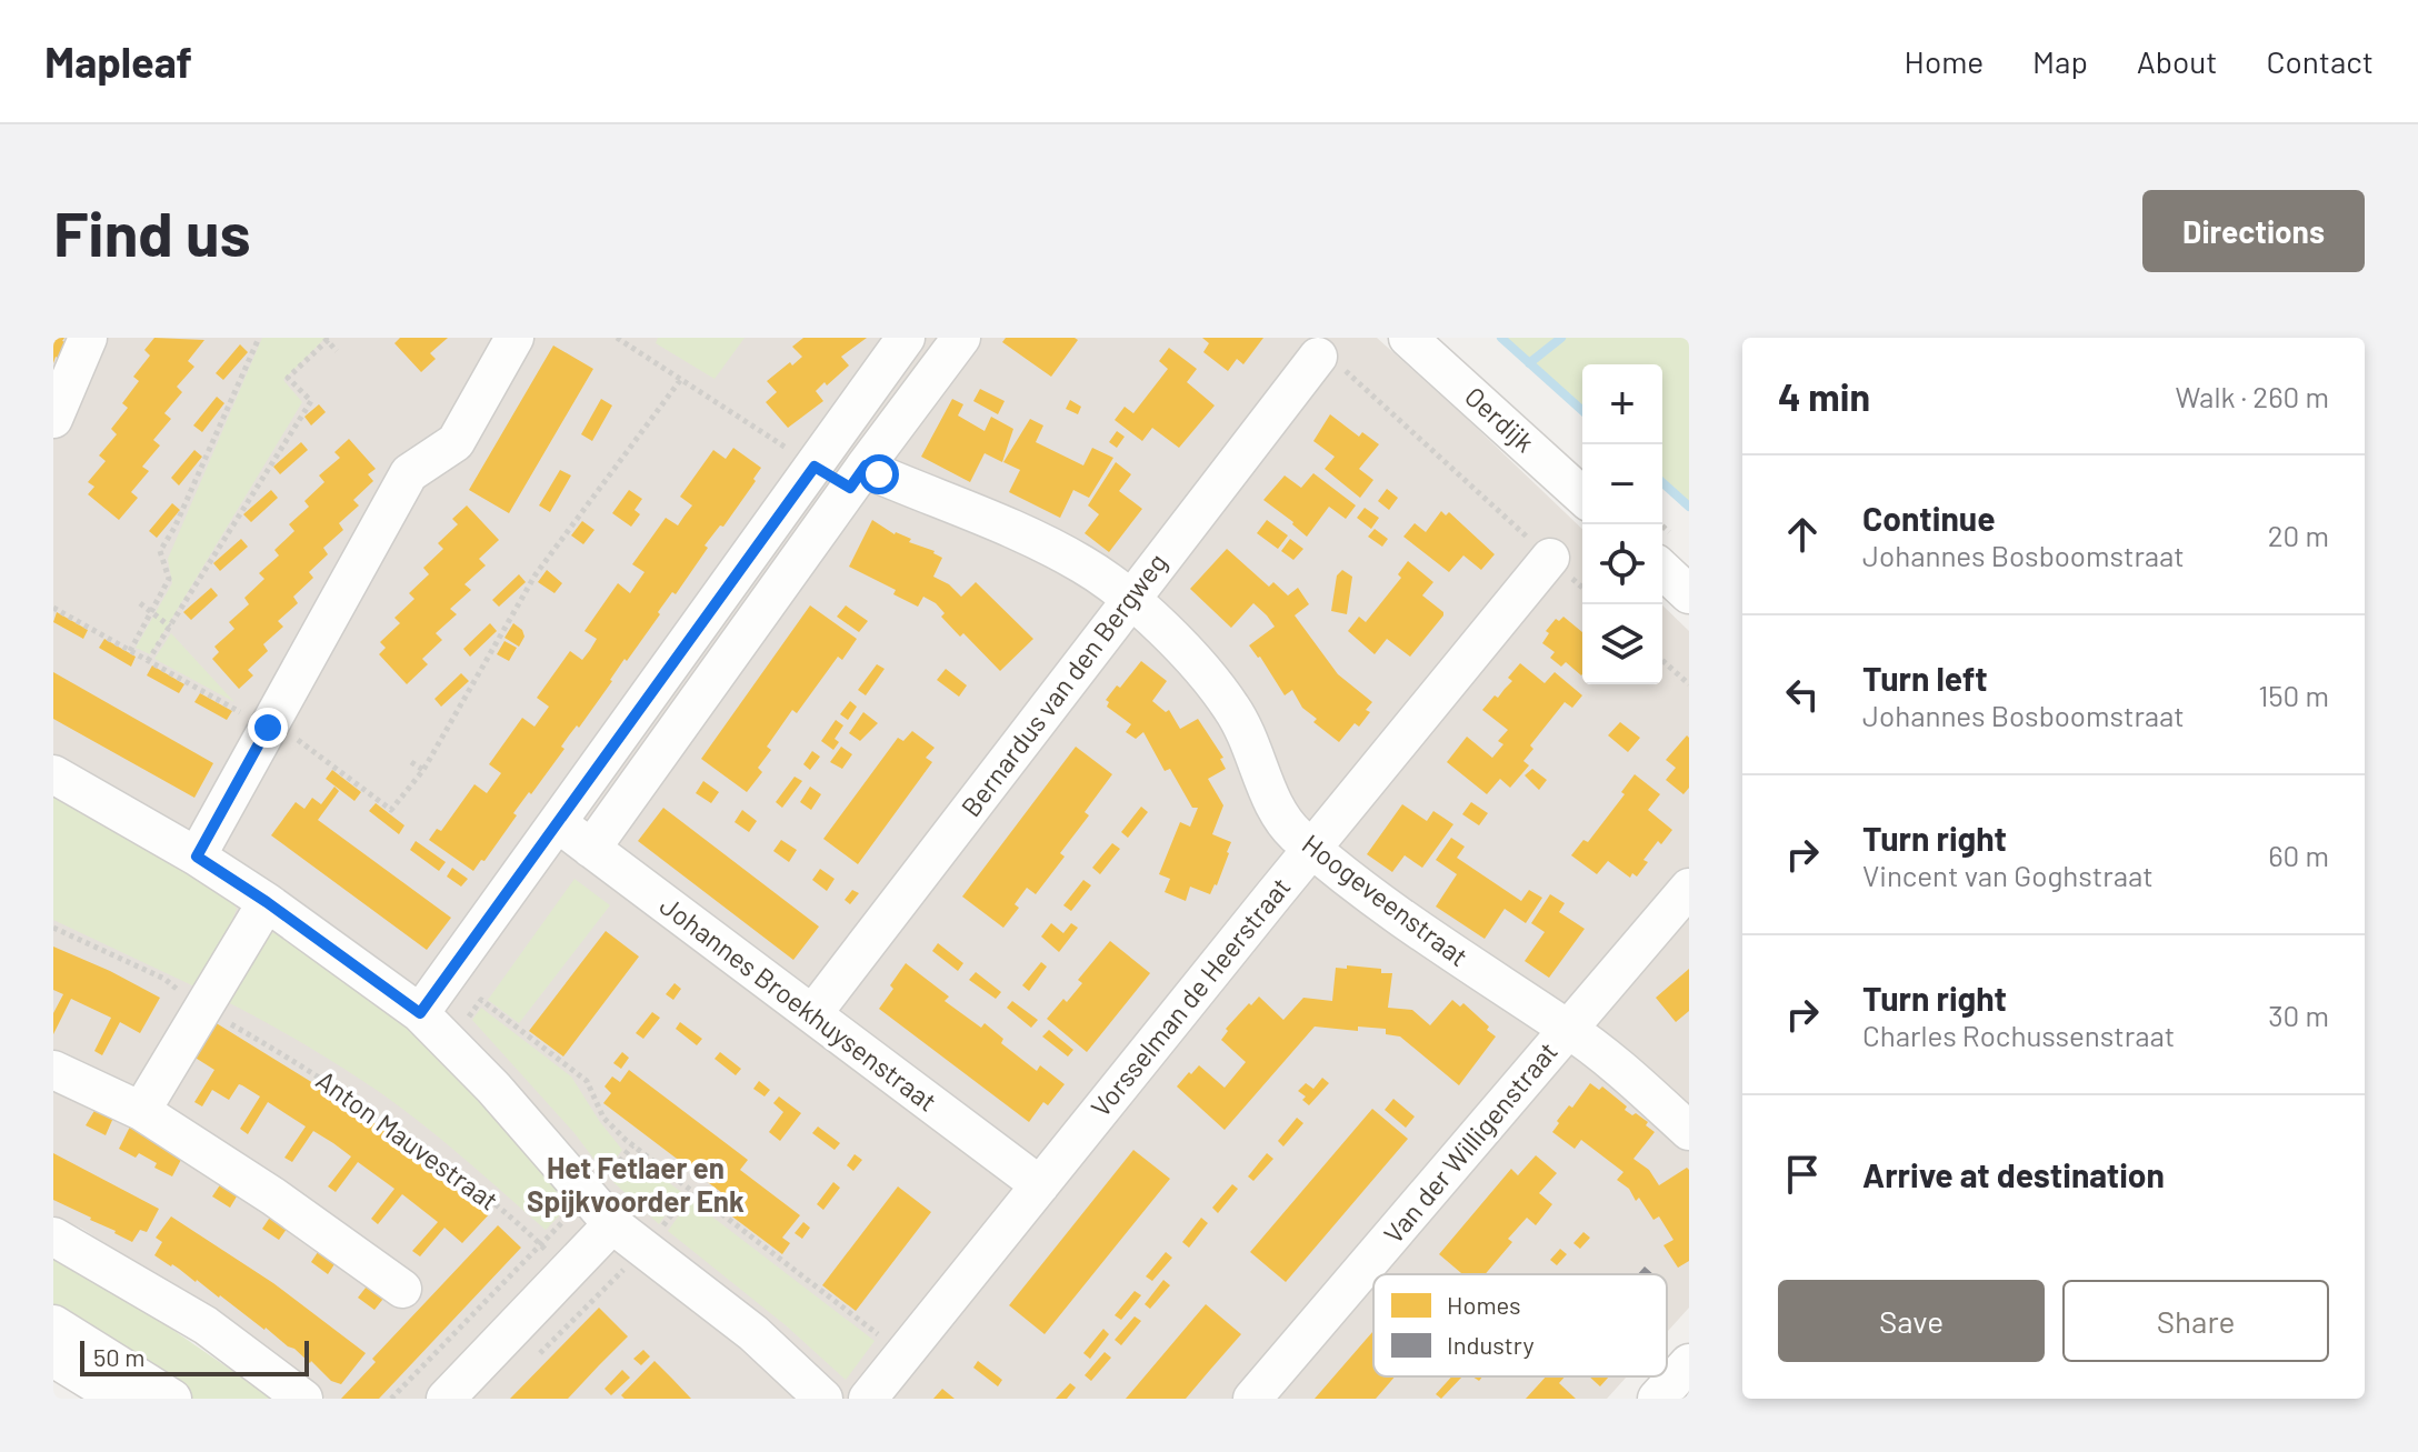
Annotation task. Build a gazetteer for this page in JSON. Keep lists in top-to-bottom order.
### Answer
{
  "streets": {
    "street": [
      "Oerdijk",
      "Bernardus van den Bergweg",
      "Hoogeveenstraat",
      "Vorsselman de Heerstraat",
      "Johannes Broekhuysenstraat",
      "Van der Willigenstraat"
    ],
    "path": ["Anton Mauvestraat"]
  },
  "crossings": [
    ["Bernardus van den Bergweg", "Hoogeveenstraat"],
    ["Bernardus van den Bergweg", "Johannes Broekhuysenstraat"],
    ["Hoogeveenstraat", "Vorsselman de Heerstraat"],
    ["Hoogeveenstraat", "Van der Willigenstraat"],
    ["Vorsselman de Heerstraat", "Johannes Broekhuysenstraat"]
  ],
  "districts": ["Het Fetlaer en Spijkvoorder Enk"],
  "legend": ["Homes", "Industry"],
  "scale_bar": "50 m",
  "page": {
    "header": "Mapleaf",
    "nav": [
      "Home",
      "Map",
      "About",
      "Contact"
    ],
    "buttons": [
      "Directions",
      ["Save", "Share"]
    ],
    "title": "Find us",
    "heading": ["4 min", "Walk · 260 m"],
    "map_buttons": ["+", "−"],
    "list": [
      ["Continue", "Johannes Bosboomstraat", "20 m"],
      ["Turn left", "Johannes Bosboomstraat", "150 m"],
      ["Turn right", "Vincent van Goghstraat", "60 m"],
      ["Turn right", "Charles Rochussenstraat", "30 m"],
      "Arrive at destination"
    ],
    "scale": "50 m"
  }
}
